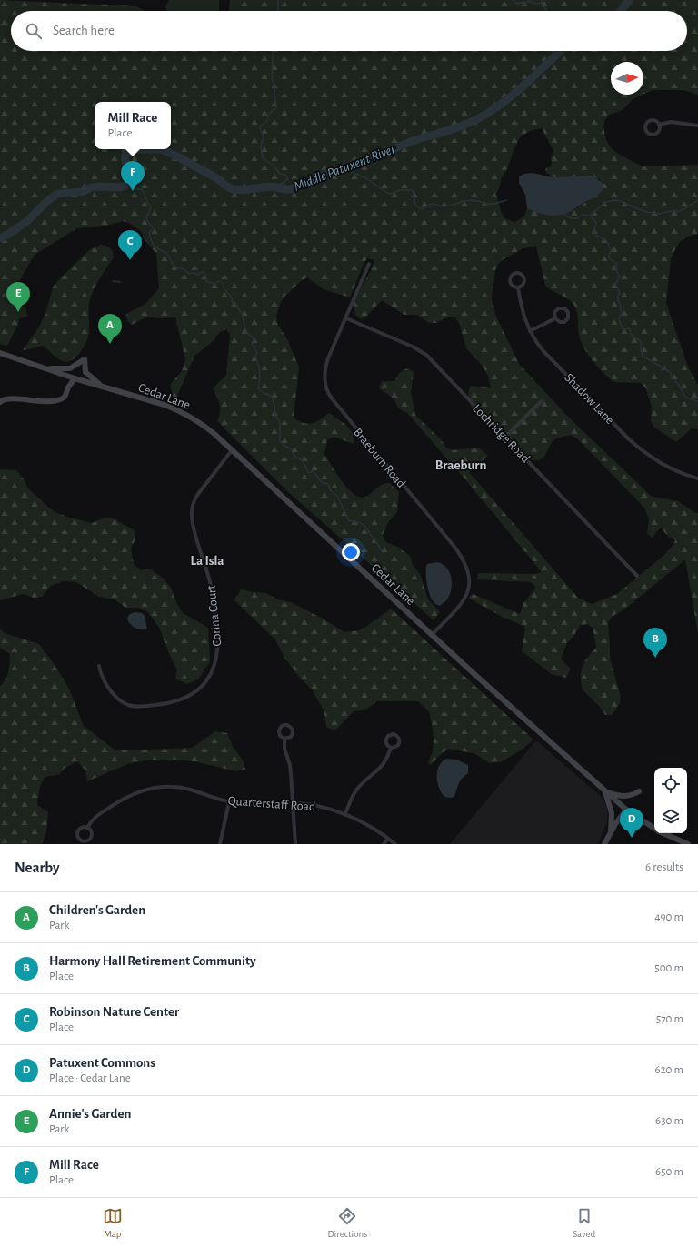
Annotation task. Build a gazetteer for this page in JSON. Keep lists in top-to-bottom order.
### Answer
{
  "streets": {
    "main road": ["Cedar Lane"],
    "street": [
      "Shadow Lane",
      "Lochridge Road",
      "Braeburn Road",
      "Corina Court",
      "Quarterstaff Road"
    ]
  },
  "crossings": [
    ["Cedar Lane", "Braeburn Road"],
    ["Cedar Lane", "Corina Court"],
    ["Lochridge Road", "Braeburn Road"]
  ],
  "districts": ["Braeburn", "La Isla"],
  "water": ["Middle Patuxent River"],
  "north": "right",
  "page": {
    "search": "Search here",
    "popup": ["Mill Race", "Place"],
    "pins": [
      "F",
      "C",
      "E",
      "A",
      "B",
      "D"
    ],
    "heading": ["Nearby", "6 results"],
    "list": [
      {
        "mark": "A",
        "name": "Children's Garden",
        "note": "Park",
        "value": "490 m"
      },
      {
        "mark": "B",
        "name": "Harmony Hall Retirement Community",
        "note": "Place",
        "value": "500 m"
      },
      {
        "mark": "C",
        "name": "Robinson Nature Center",
        "note": "Place",
        "value": "570 m"
      },
      {
        "mark": "D",
        "name": "Patuxent Commons",
        "note": "Place · Cedar Lane",
        "value": "620 m"
      },
      {
        "mark": "E",
        "name": "Annie's Garden",
        "note": "Park",
        "value": "630 m"
      },
      {
        "mark": "F",
        "name": "Mill Race",
        "note": "Place",
        "value": "650 m"
      }
    ],
    "nav": ["Map", "Directions", "Saved"]
  }
}
